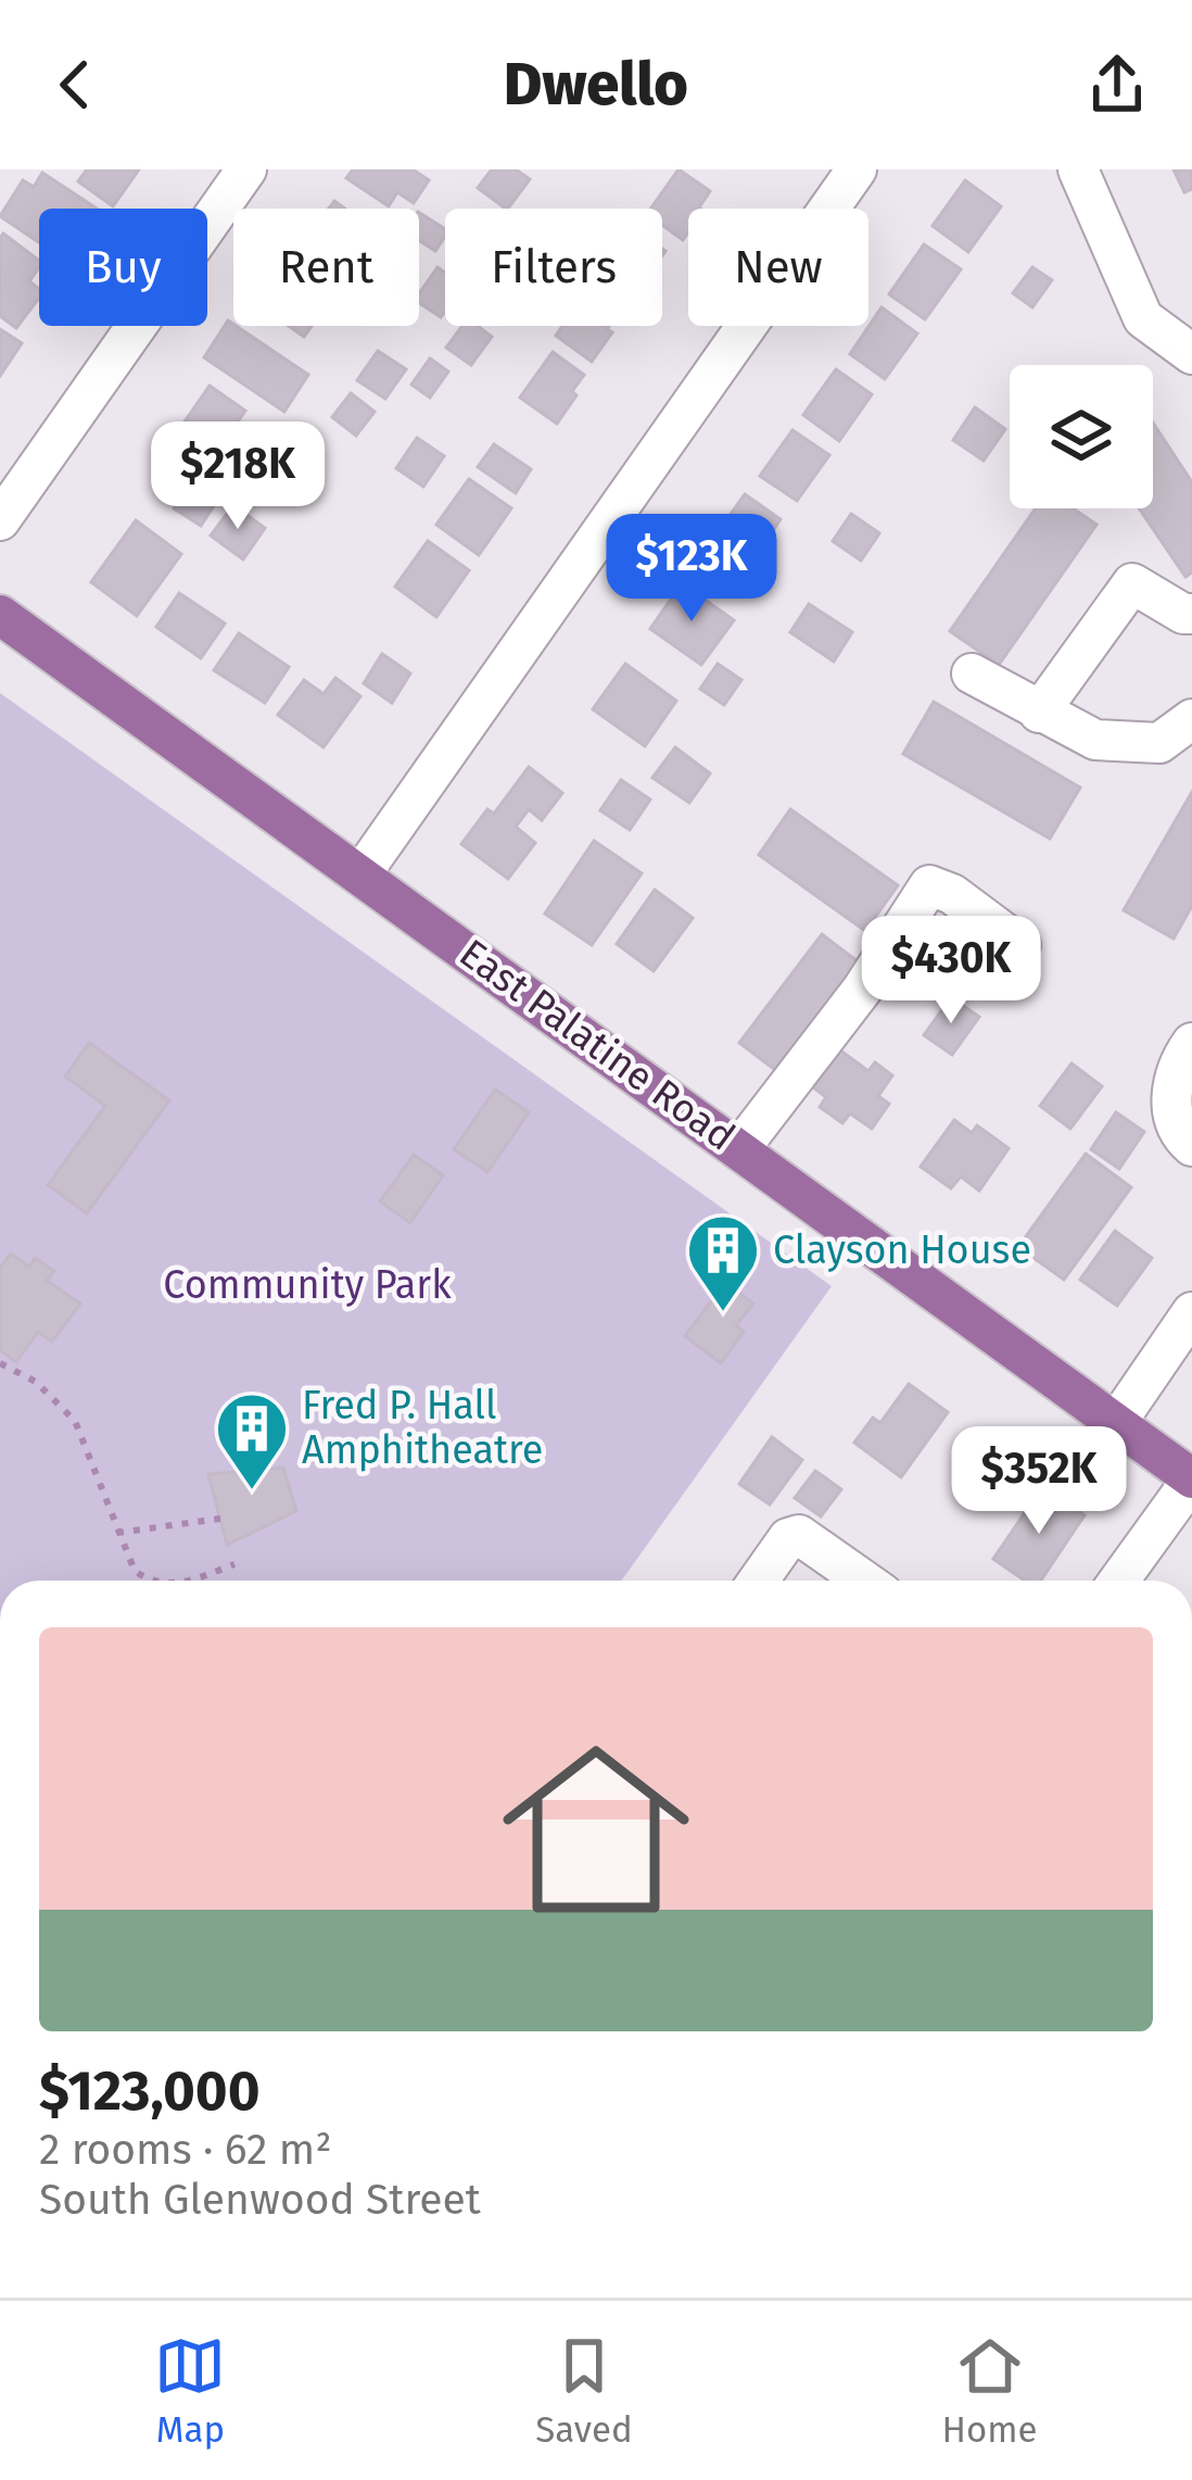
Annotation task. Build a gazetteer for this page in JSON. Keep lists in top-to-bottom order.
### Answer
{
  "streets": {
    "main road": ["East Palatine Road"]
  },
  "parks": ["Community Park"],
  "places": {
    "building": ["Clayson House", "Fred P. Hall Amphitheatre"]
  },
  "page": {
    "header": "Dwello",
    "chip": [
      "Buy",
      "Rent",
      "Filters",
      "New"
    ],
    "price": [
      "$218K",
      "$123K",
      "$430K",
      "$352K"
    ],
    "list": [
      {
        "name": "$123,000",
        "note": "2 rooms · 62 m² · South Glenwood Street"
      }
    ],
    "tabs": ["Map", "Saved", "Home"]
  }
}
